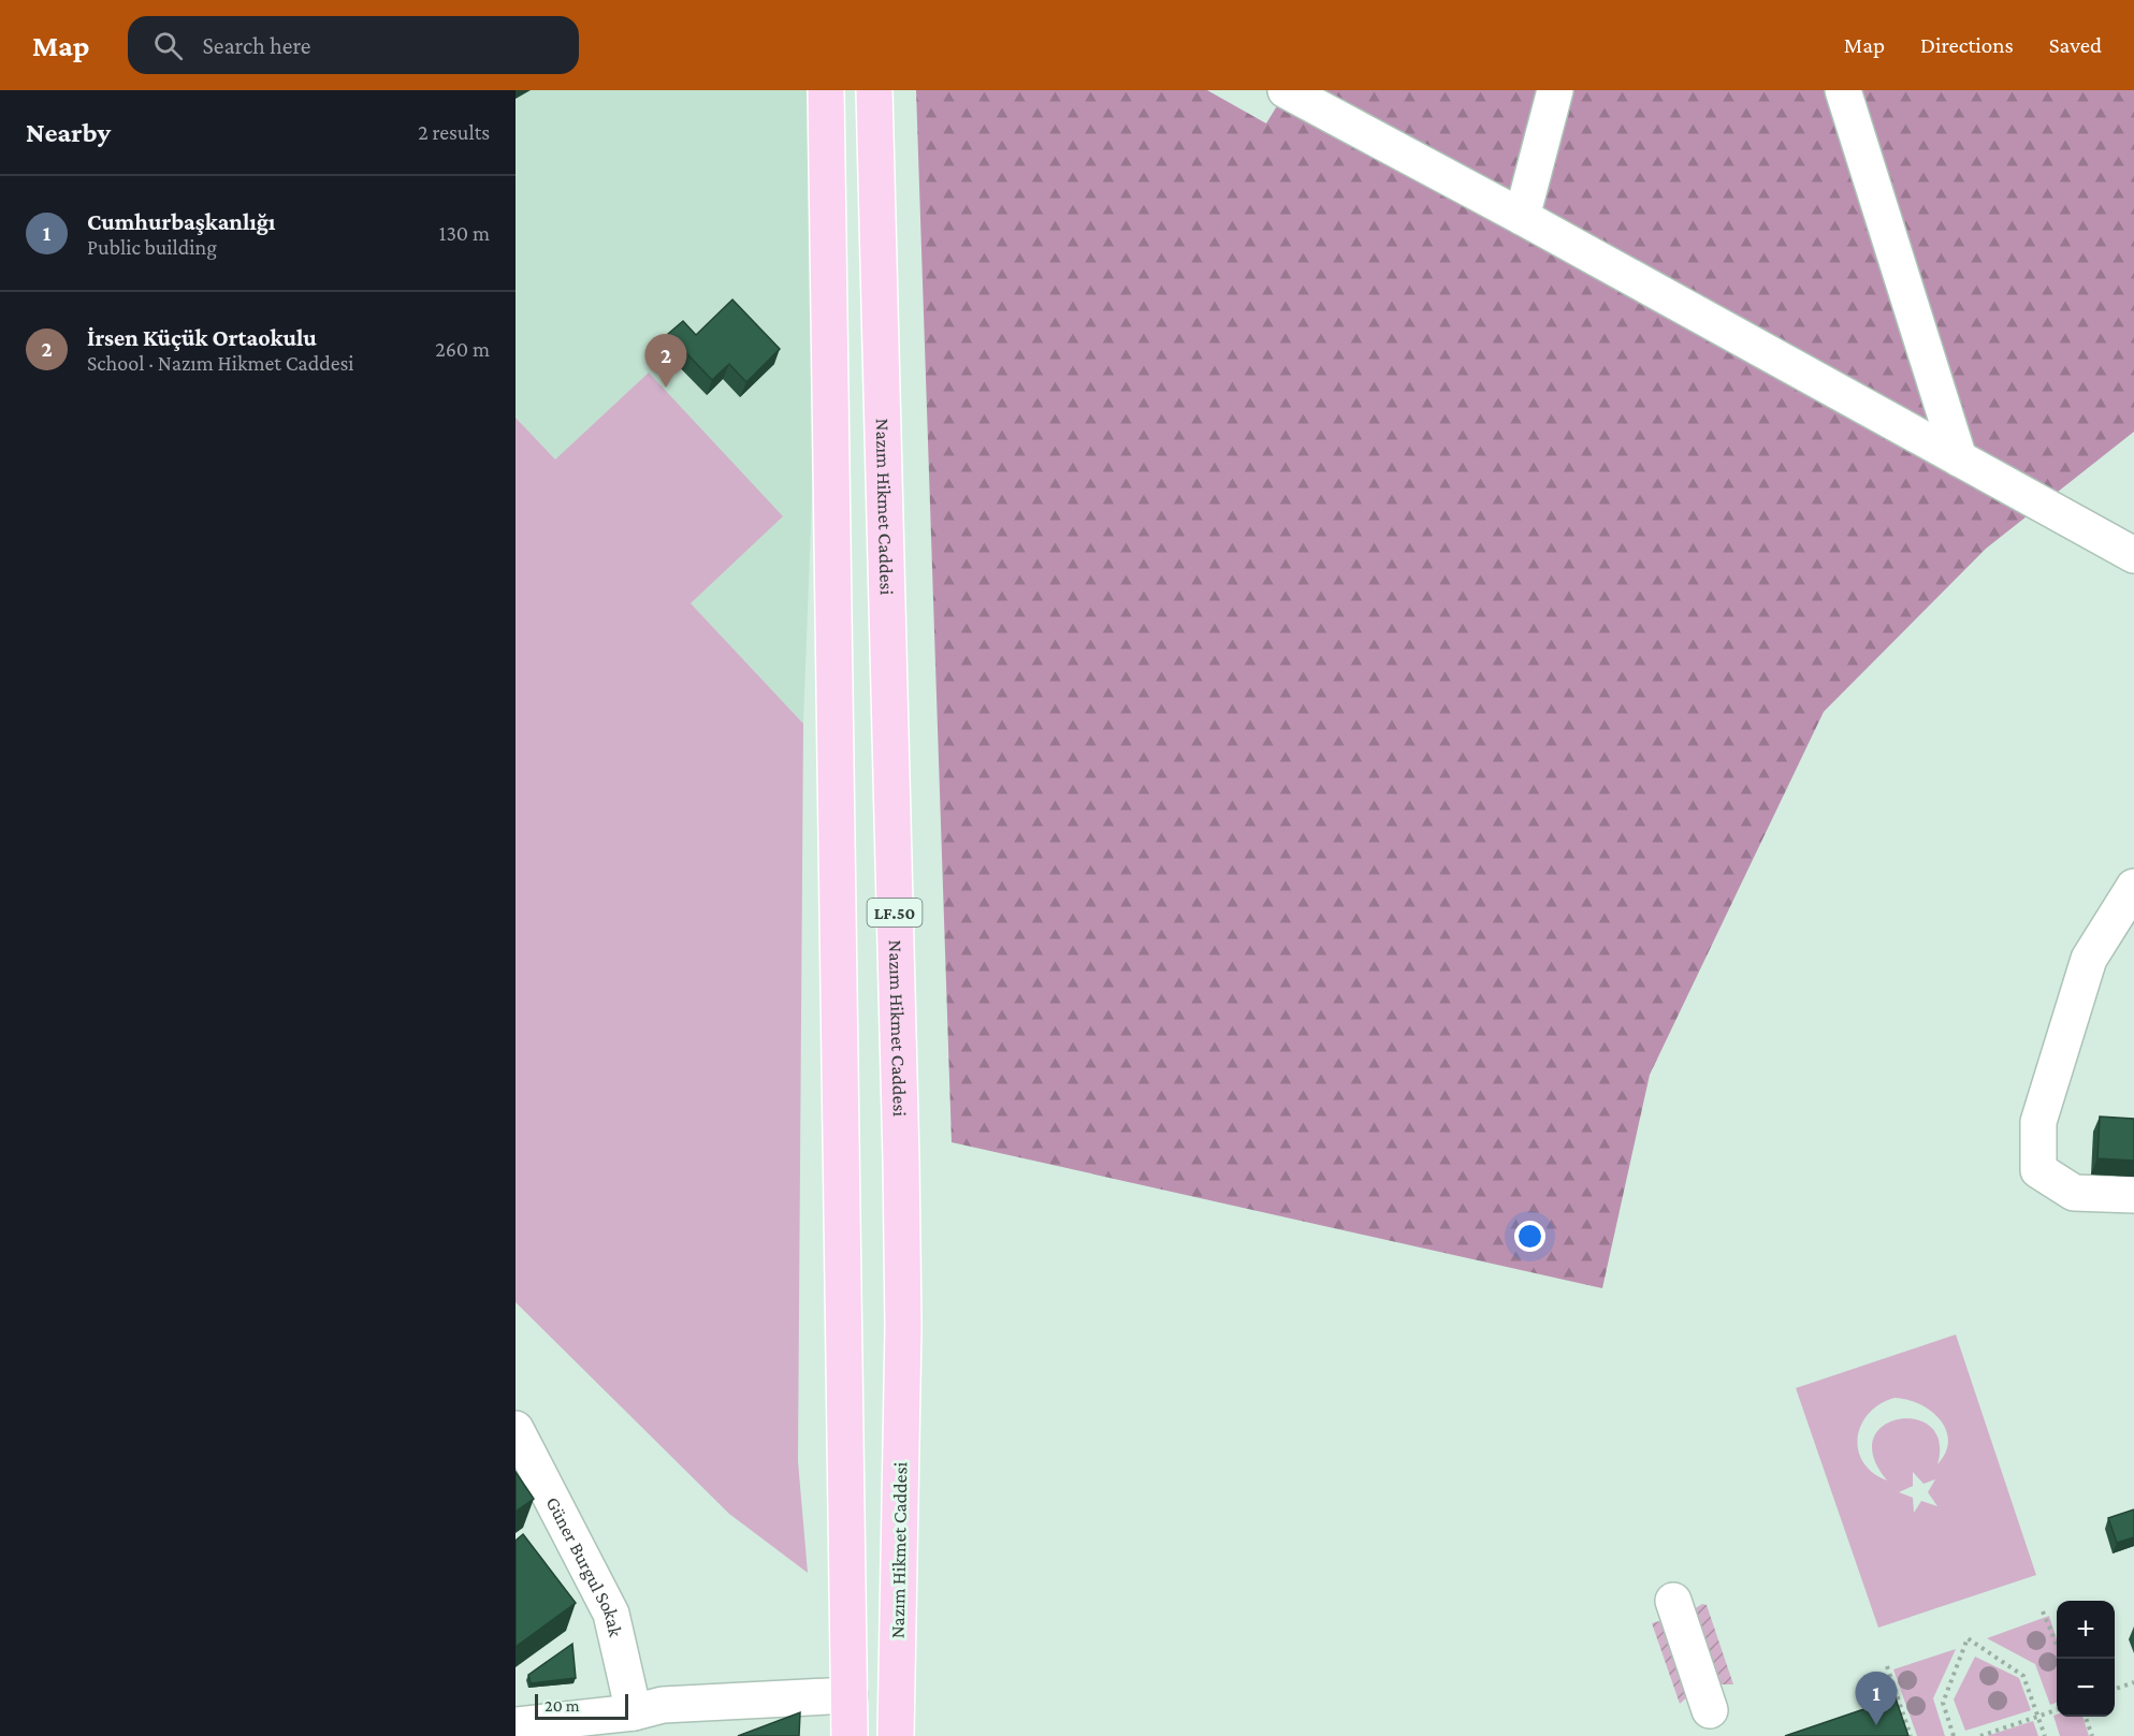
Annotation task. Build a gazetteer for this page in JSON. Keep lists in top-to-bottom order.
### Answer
{
  "streets": {
    "main road": ["Nazım Hikmet Caddesi", "LF.50"],
    "street": ["Güner Burgul Sokak"]
  },
  "scale_bar": "20 m",
  "page": {
    "header": "Map",
    "search": "Search here",
    "nav": ["Map", "Directions", "Saved"],
    "heading": ["Nearby", "2 results"],
    "list": [
      {
        "mark": "1",
        "name": "Cumhurbaşkanlığı",
        "note": "Public building",
        "value": "130 m"
      },
      {
        "mark": "2",
        "name": "İrsen Küçük Ortaokulu",
        "note": "School · Nazım Hikmet Caddesi",
        "value": "260 m"
      }
    ],
    "pins": ["2", "1"],
    "map_buttons": ["+", "−"],
    "scale": "20 m"
  }
}
